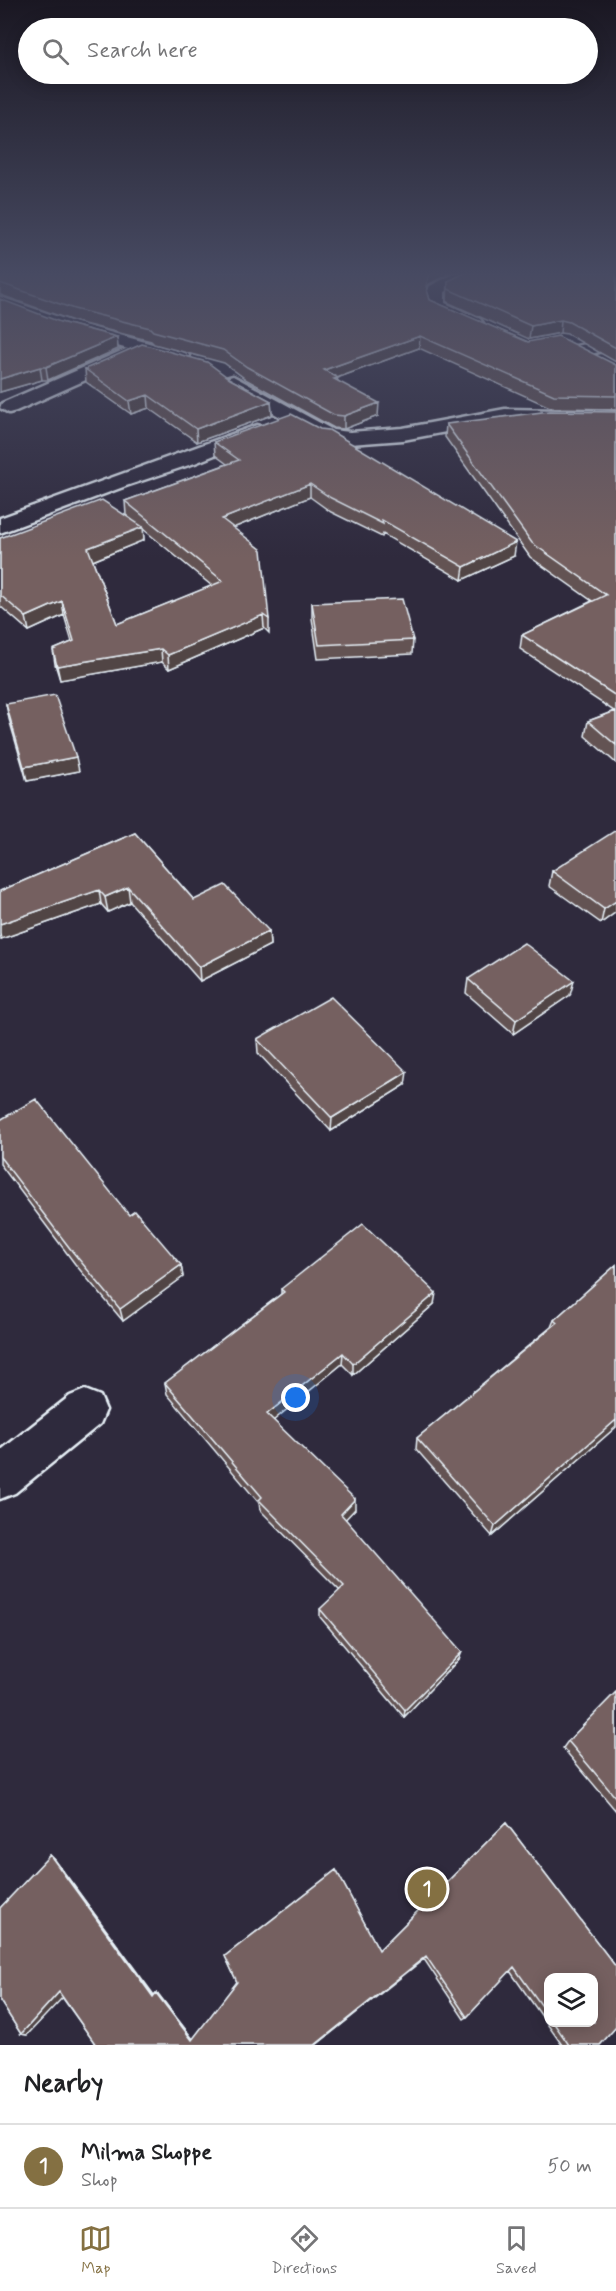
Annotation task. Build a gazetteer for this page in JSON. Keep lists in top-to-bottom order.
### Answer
{
  "page": {
    "search": "Search here",
    "pins": "1",
    "heading": "Nearby",
    "list": [
      {
        "mark": "1",
        "name": "Milma Shoppe",
        "note": "Shop",
        "value": "50 m"
      }
    ],
    "nav": ["Map", "Directions", "Saved"]
  }
}
